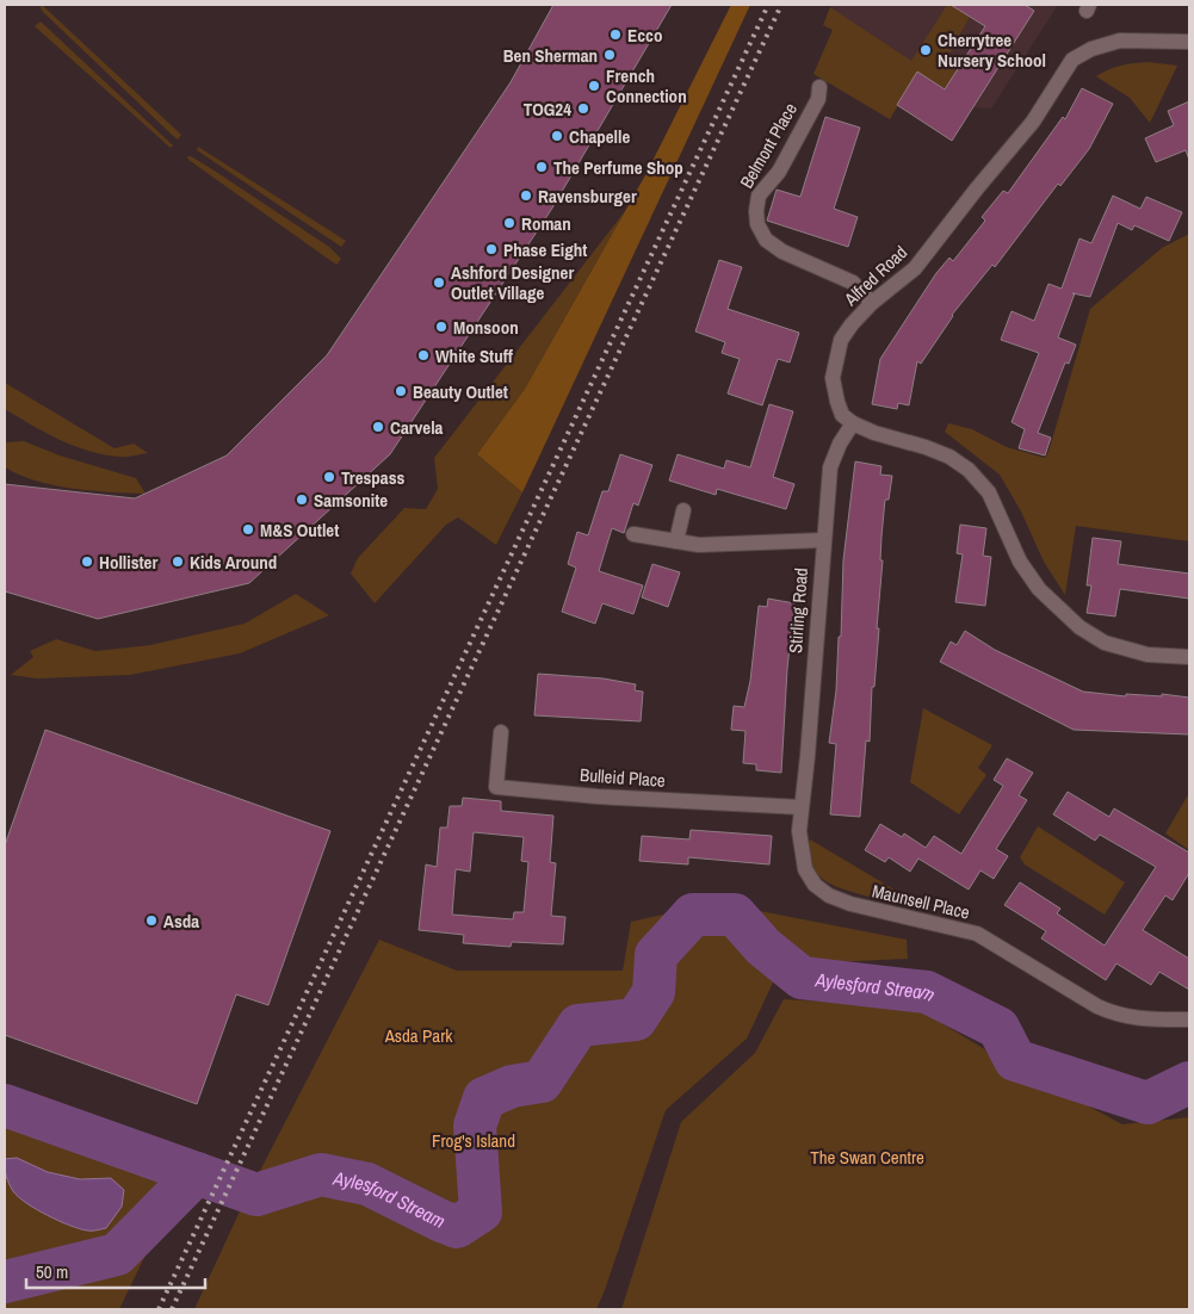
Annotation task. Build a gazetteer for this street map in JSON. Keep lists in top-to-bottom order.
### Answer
{
  "streets": {
    "street": [
      "Belmont Place",
      "Alfred Road",
      "Stirling Road",
      "Bulleid Place",
      "Maunsell Place"
    ]
  },
  "crossings": [
    ["Belmont Place", "Alfred Road"],
    ["Alfred Road", "Stirling Road"],
    ["Stirling Road", "Bulleid Place"],
    ["Stirling Road", "Maunsell Place"],
    ["Bulleid Place", "Maunsell Place"]
  ],
  "water": ["Aylesford Stream"],
  "parks": ["Asda Park", "Frog's Island", "The Swan Centre"],
  "places": [
    "Ecco",
    "Cherrytree Nursery School",
    "Ben Sherman",
    "French Connection",
    "TOG24",
    "Chapelle",
    "The Perfume Shop",
    "Ravensburger",
    "Roman",
    "Phase Eight",
    "Ashford Designer Outlet Village",
    "Monsoon",
    "White Stuff",
    "Beauty Outlet",
    "Carvela",
    "Trespass",
    "Samsonite",
    "M&S Outlet",
    "Hollister",
    "Kids Around",
    "Asda"
  ],
  "scale_bar": "50 m"
}
